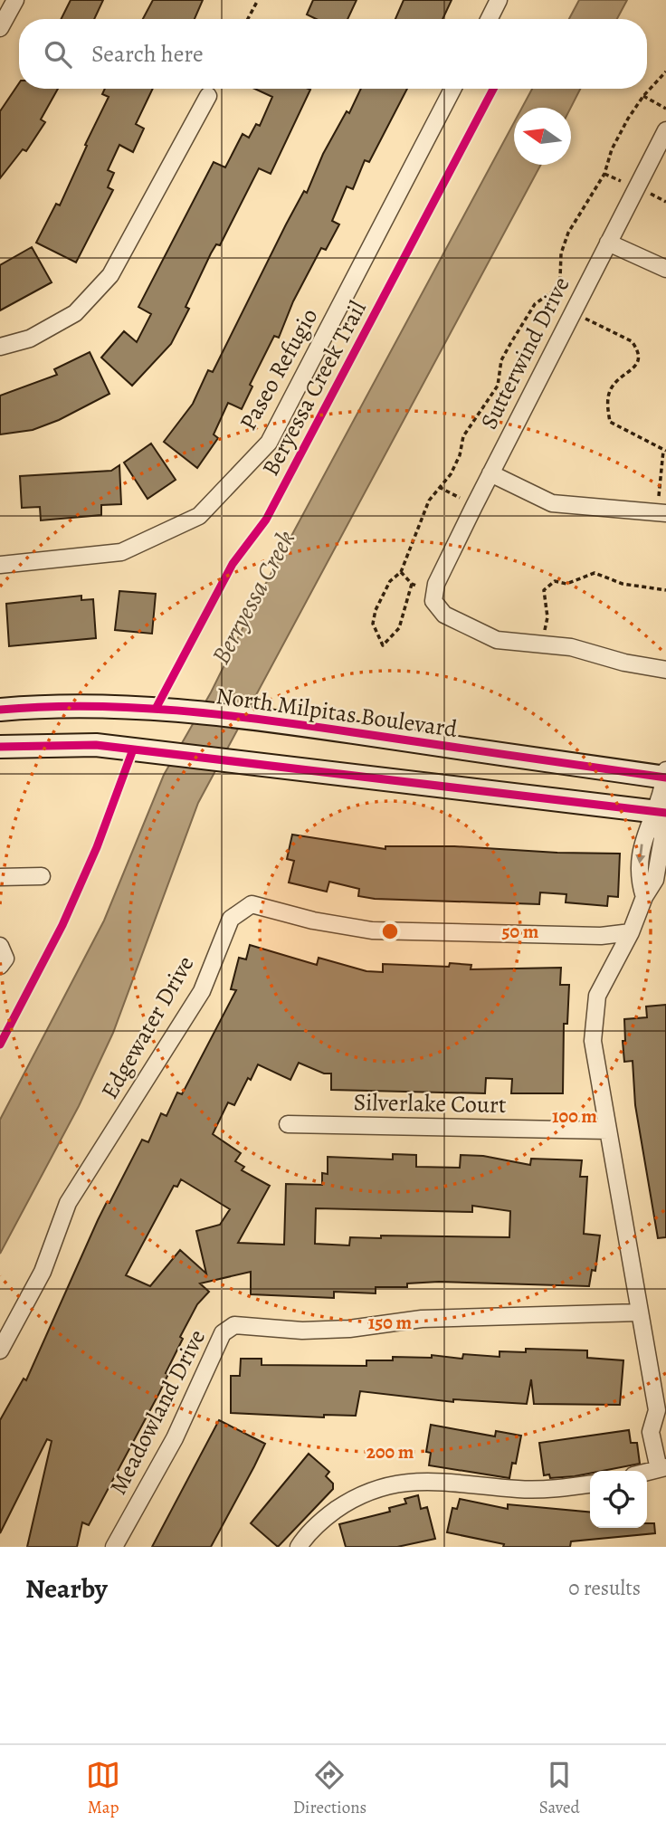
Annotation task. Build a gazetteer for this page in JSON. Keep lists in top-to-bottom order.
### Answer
{
  "streets": {
    "main road": ["North Milpitas Boulevard"],
    "street": [
      "Sutterwind Drive",
      "Paseo Refugio",
      "Edgewater Drive",
      "Silverlake Court",
      "Meadowland Drive"
    ],
    "cycle path": ["Beryessa Creek Trail"]
  },
  "water": ["Berryessa Creek"],
  "north": "left",
  "page": {
    "search": "Search here",
    "heading": ["Nearby", "0 results"],
    "nav": ["Map", "Directions", "Saved"]
  },
  "rings": [
    "50 m",
    "100 m",
    "150 m",
    "200 m"
  ]
}
